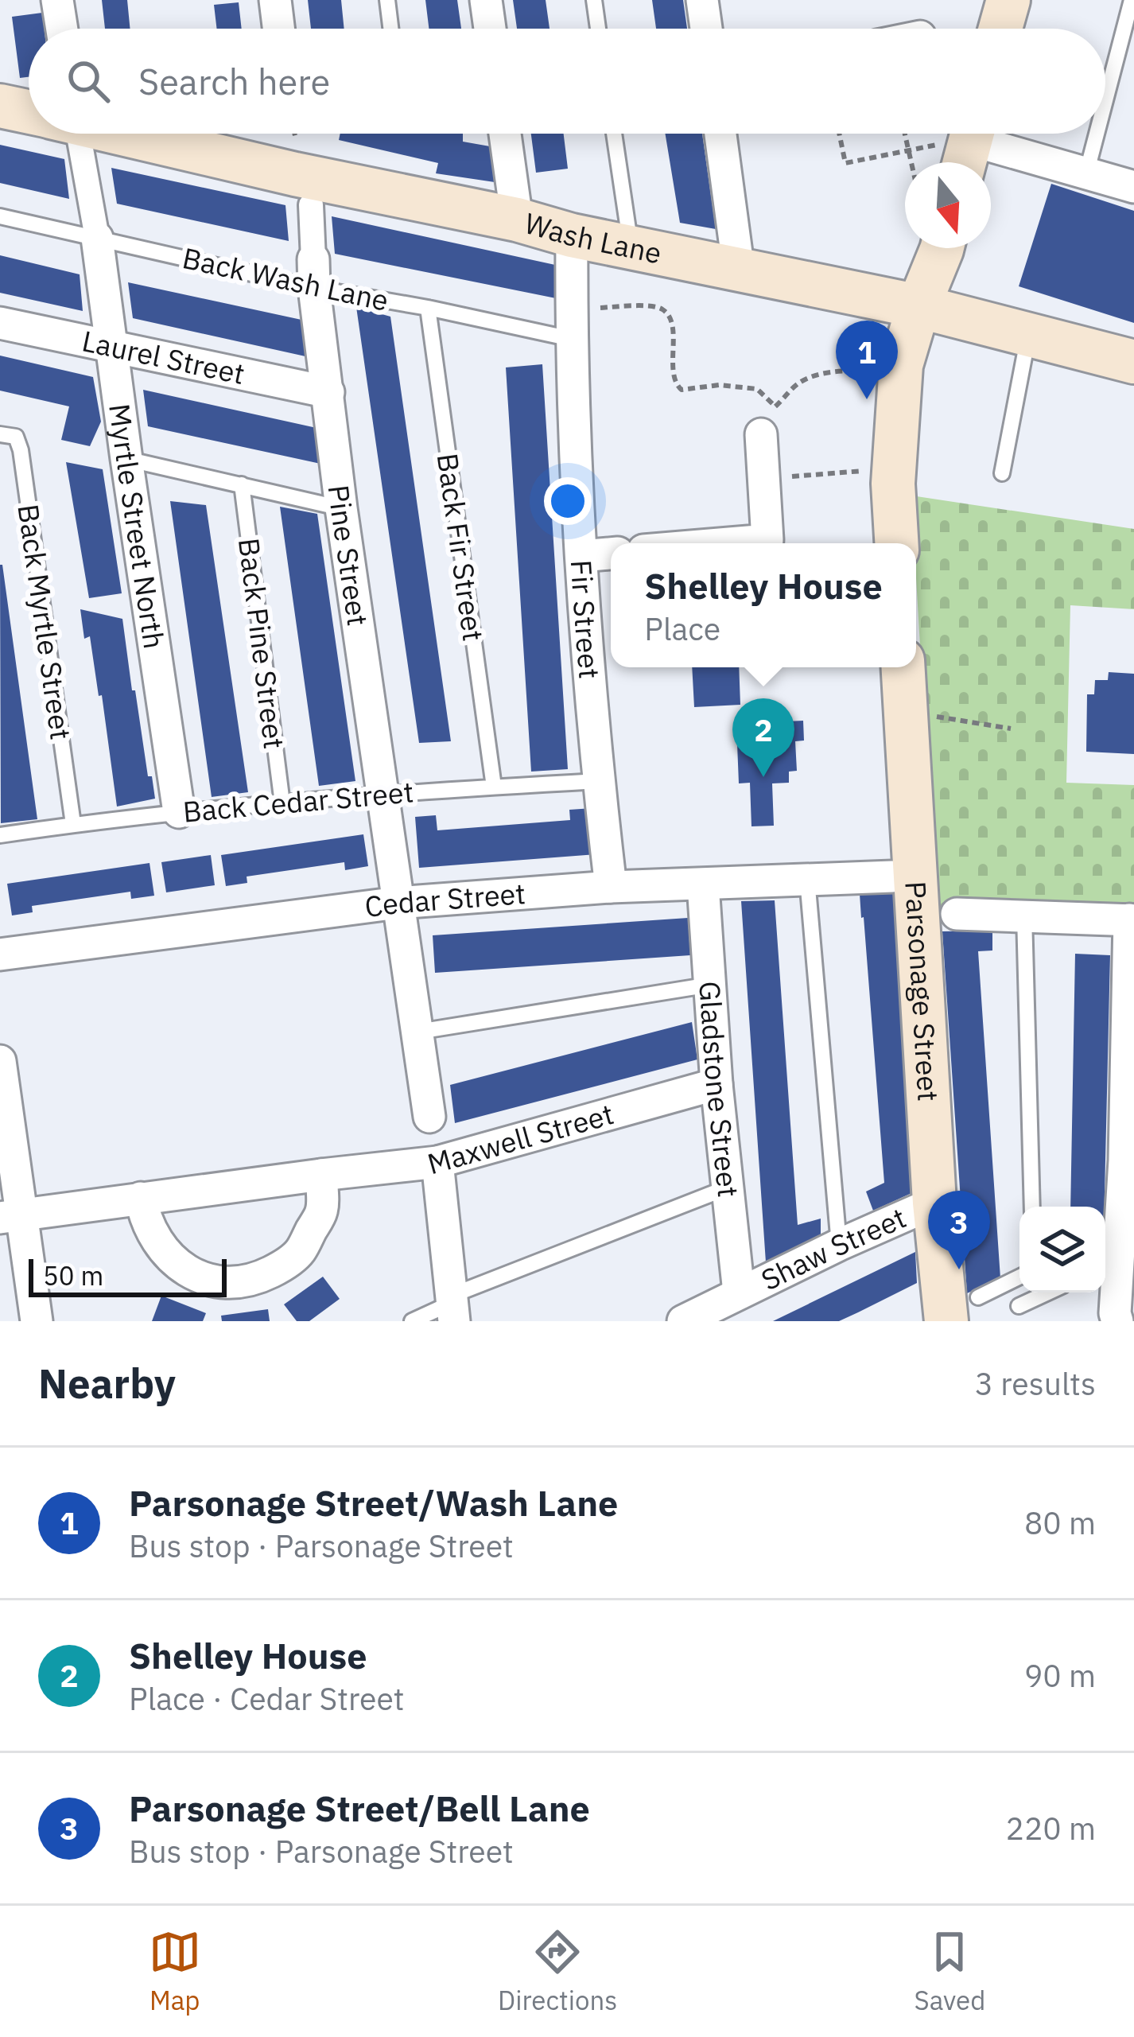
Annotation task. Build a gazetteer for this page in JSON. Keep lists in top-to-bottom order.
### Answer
{
  "streets": {
    "main road": ["Wash Lane", "Parsonage Street"],
    "street": [
      "Laurel Street",
      "Myrtle Street North",
      "Pine Street",
      "Fir Street",
      "Cedar Street",
      "Gladstone Street",
      "Maxwell Street",
      "Shaw Street"
    ],
    "lane": [
      "Back Wash Lane",
      "Back Fir Street",
      "Back Myrtle Street",
      "Back Pine Street",
      "Back Cedar Street"
    ]
  },
  "crossings": [
    ["Wash Lane", "Fir Street"],
    ["Back Wash Lane", "Myrtle Street North"],
    ["Back Wash Lane", "Back Fir Street"],
    ["Back Wash Lane", "Pine Street"],
    ["Back Wash Lane", "Fir Street"],
    ["Laurel Street", "Myrtle Street North"],
    ["Laurel Street", "Pine Street"],
    ["Myrtle Street North", "Back Cedar Street"],
    ["Back Fir Street", "Back Cedar Street"],
    ["Pine Street", "Back Cedar Street"],
    ["Pine Street", "Cedar Street"],
    ["Fir Street", "Back Cedar Street"],
    ["Fir Street", "Cedar Street"],
    ["Back Myrtle Street", "Back Cedar Street"],
    ["Back Pine Street", "Back Cedar Street"],
    ["Cedar Street", "Gladstone Street"],
    ["Parsonage Street", "Shaw Street"],
    ["Gladstone Street", "Maxwell Street"],
    ["Gladstone Street", "Shaw Street"]
  ],
  "scale_bar": "50 m",
  "north": "bottom",
  "page": {
    "search": "Search here",
    "pins": ["1", "2", "3"],
    "popup": ["Shelley House", "Place"],
    "scale": "50 m",
    "heading": ["Nearby", "3 results"],
    "list": [
      {
        "mark": "1",
        "name": "Parsonage Street/Wash Lane",
        "note": "Bus stop · Parsonage Street",
        "value": "80 m"
      },
      {
        "mark": "2",
        "name": "Shelley House",
        "note": "Place · Cedar Street",
        "value": "90 m"
      },
      {
        "mark": "3",
        "name": "Parsonage Street/Bell Lane",
        "note": "Bus stop · Parsonage Street",
        "value": "220 m"
      }
    ],
    "nav": ["Map", "Directions", "Saved"]
  }
}
